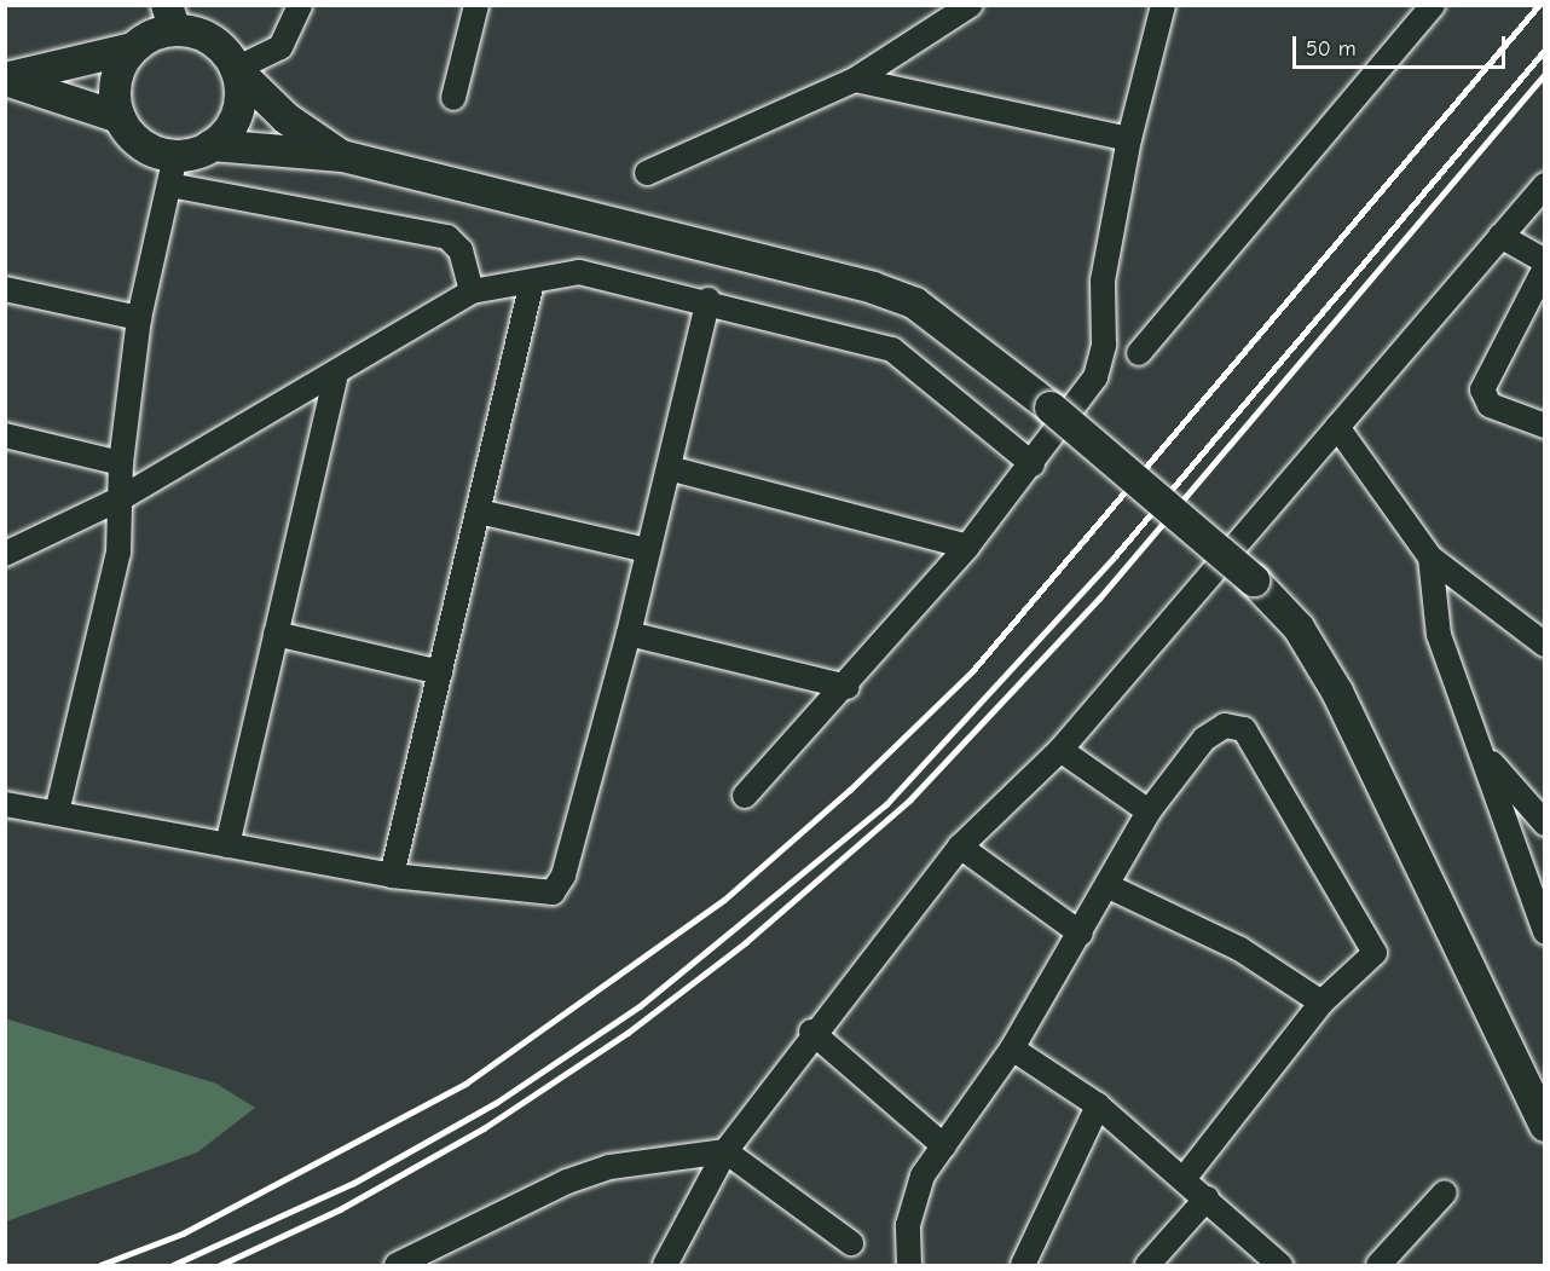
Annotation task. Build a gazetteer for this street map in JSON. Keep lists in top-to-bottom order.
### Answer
{
  "scale_bar": "50 m"
}
